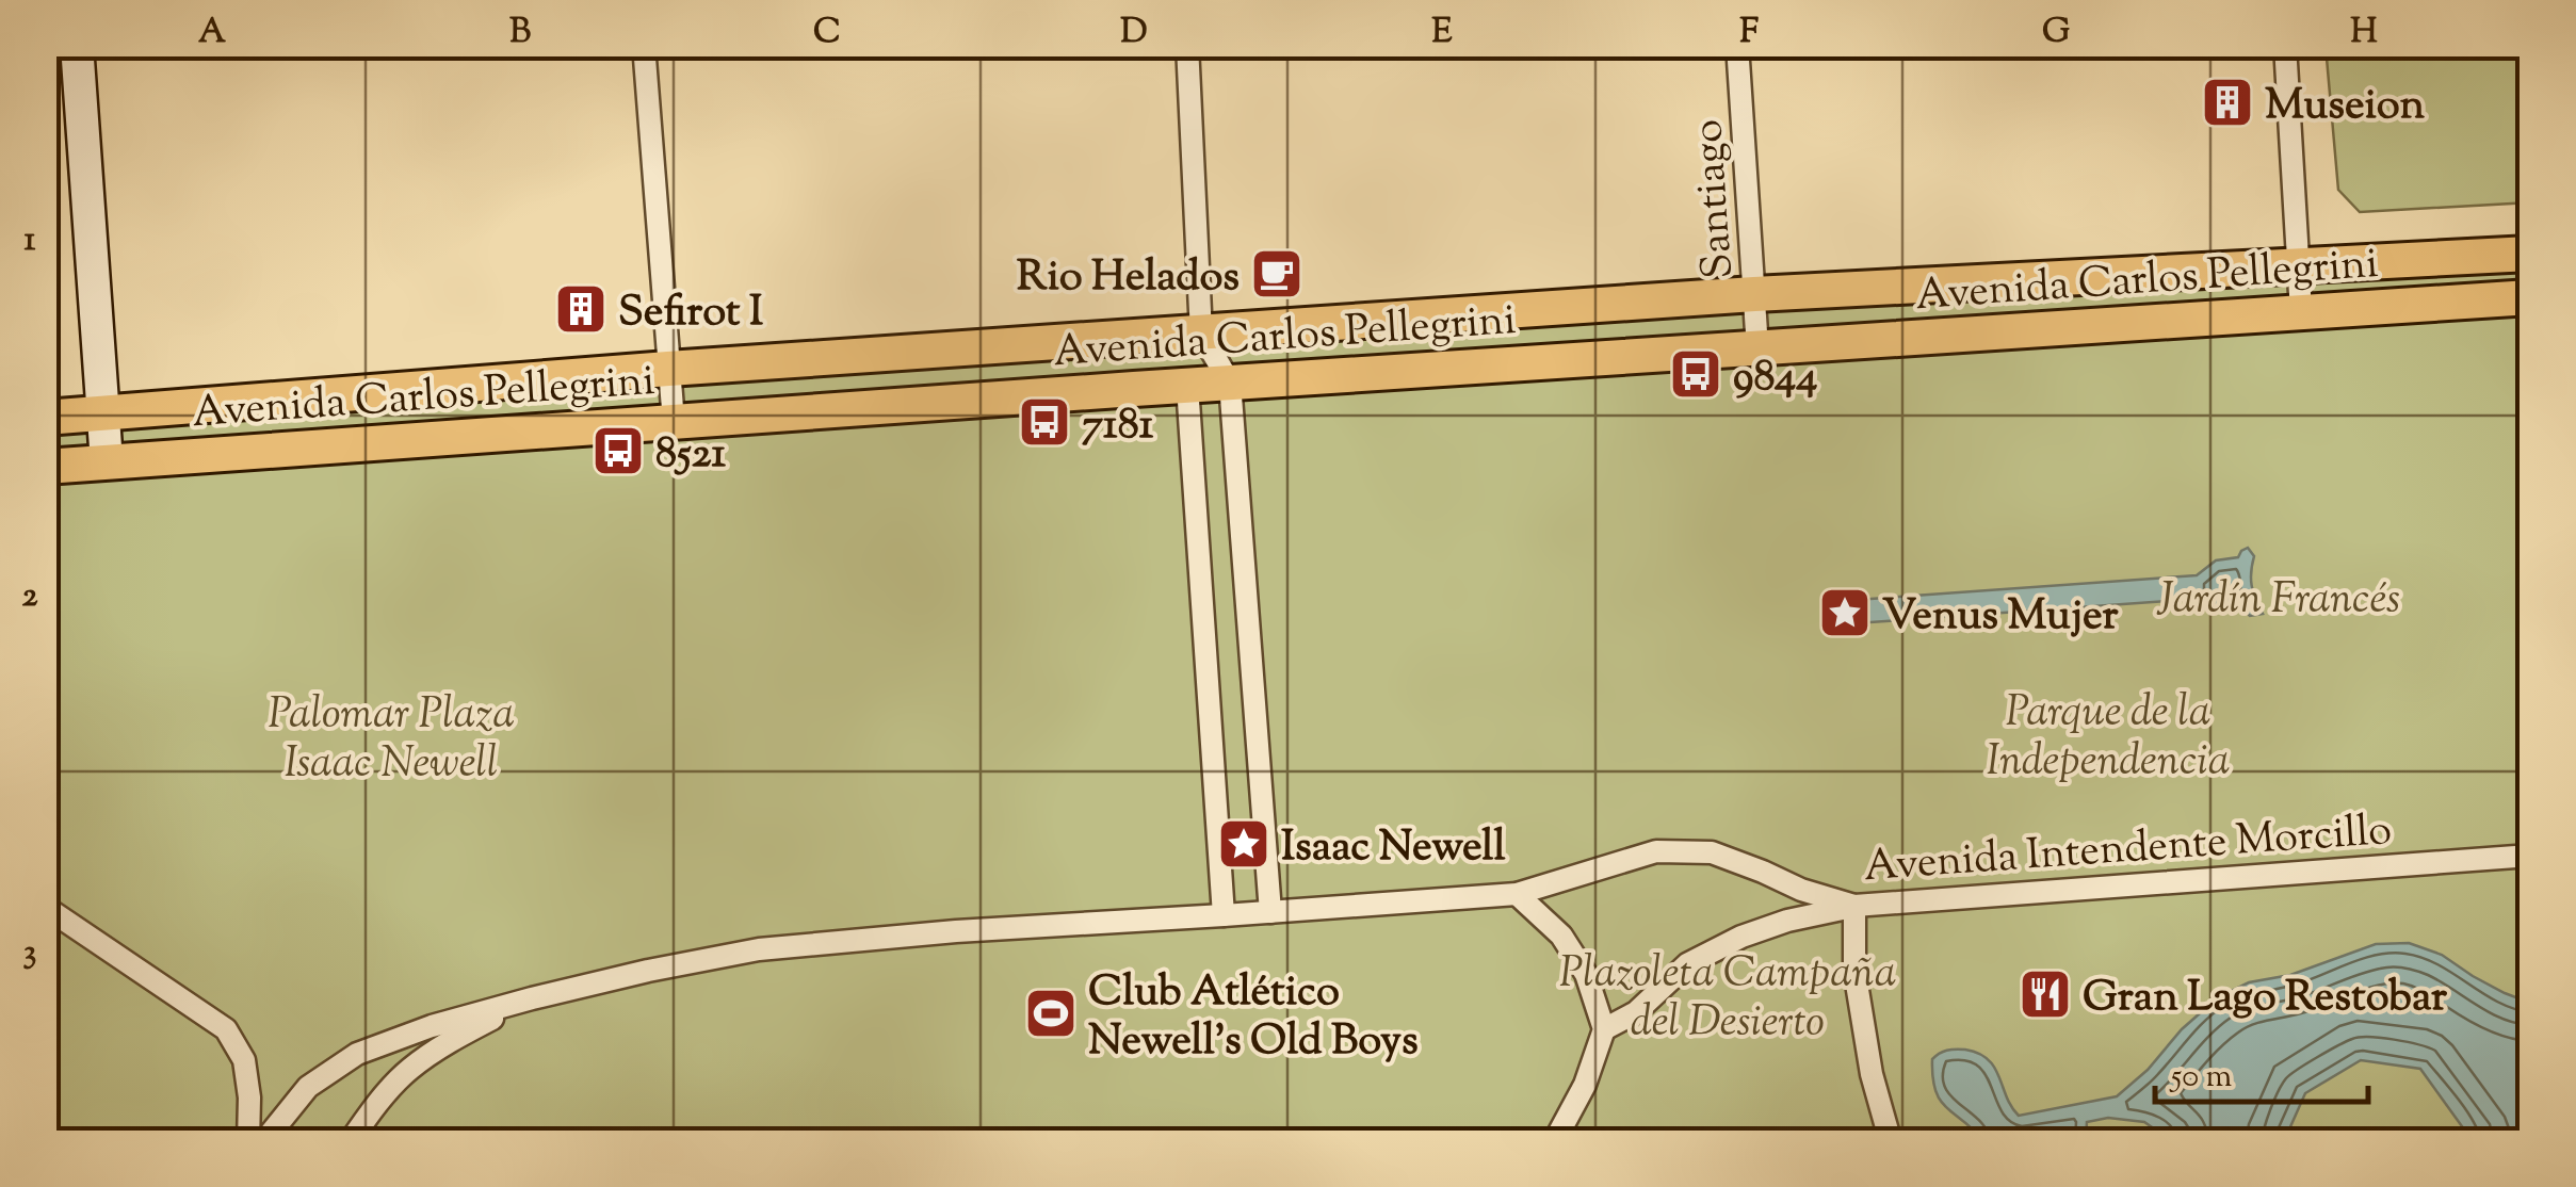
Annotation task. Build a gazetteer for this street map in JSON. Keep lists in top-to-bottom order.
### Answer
{
  "streets": {
    "main road": ["Avenida Carlos Pellegrini"],
    "street": ["Santiago", "Avenida Intendente Morcillo"]
  },
  "crossings": [
    ["Santiago", "Avenida Carlos Pellegrini"]
  ],
  "parks": [
    "Jardín Francés",
    "Parque de la Independencia",
    "Palomar Plaza Isaac Newell",
    "Plazoleta Campaña del Desierto"
  ],
  "places": {
    "building": ["Museion", "Sefirot I"],
    "cafe": ["Rio Helados"],
    "bus stop": ["9844", "7181", "8521"],
    "place": ["Venus Mujer", "Isaac Newell"],
    "restaurant": ["Gran Lago Restobar"],
    "sports": ["Club Atlético Newell's Old Boys"]
  },
  "scale_bar": "50 m",
  "grid": {
    "columns": [
      "A",
      "B",
      "C",
      "D",
      "E",
      "F",
      "G",
      "H"
    ],
    "rows": ["1", "2", "3"]
  }
}
